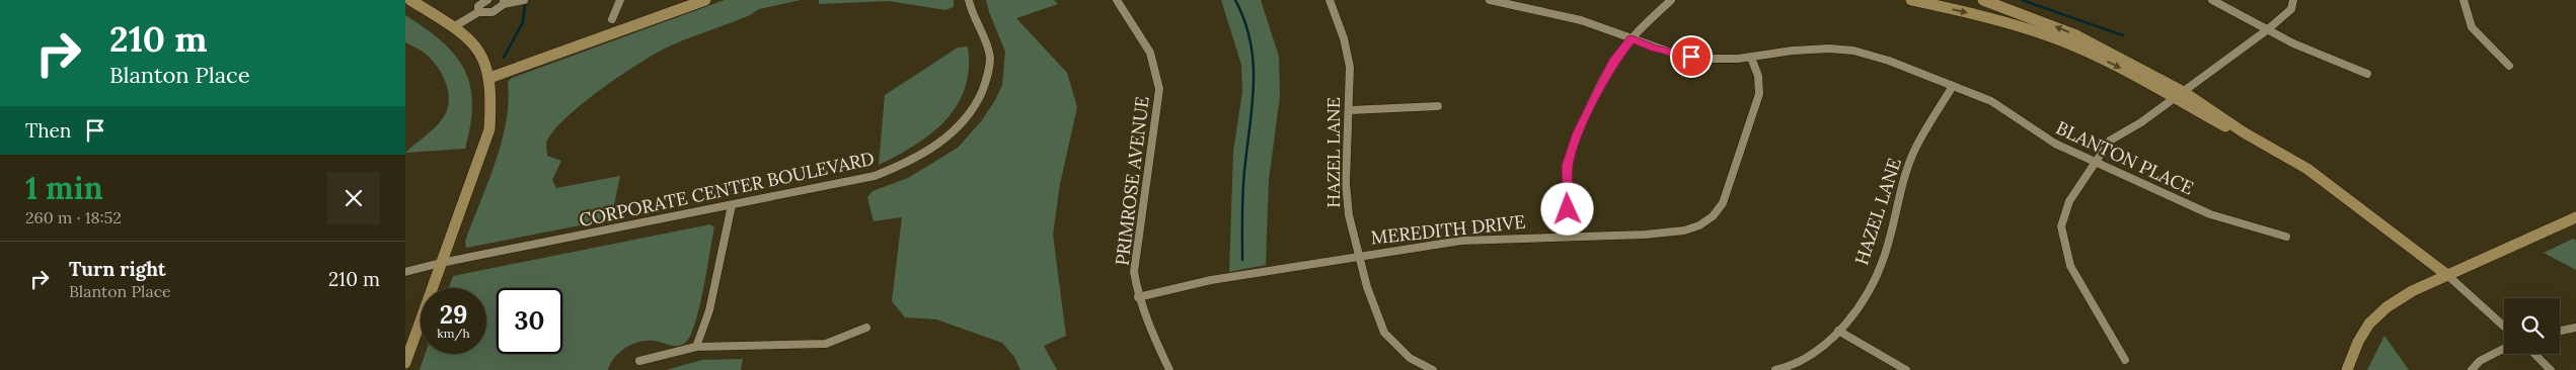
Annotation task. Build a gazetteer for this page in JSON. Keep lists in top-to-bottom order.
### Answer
{
  "streets": {
    "street": [
      "HAZEL LANE",
      "BLANTON PLACE",
      "PRIMROSE AVENUE",
      "CORPORATE CENTER BOULEVARD",
      "MEREDITH DRIVE"
    ]
  },
  "crossings": [
    ["HAZEL LANE", "BLANTON PLACE"],
    ["HAZEL LANE", "MEREDITH DRIVE"],
    ["BLANTON PLACE", "MEREDITH DRIVE"],
    ["PRIMROSE AVENUE", "MEREDITH DRIVE"]
  ],
  "page": {
    "turn": ["210 m", "Blanton Place"],
    "then": "Then",
    "heading": ["1 min", "260 m · 18:52"],
    "list": [
      {
        "name": "Turn right",
        "note": "Blanton Place",
        "value": "210 m"
      }
    ],
    "speed": "29 km/h",
    "limit": "30"
  }
}
